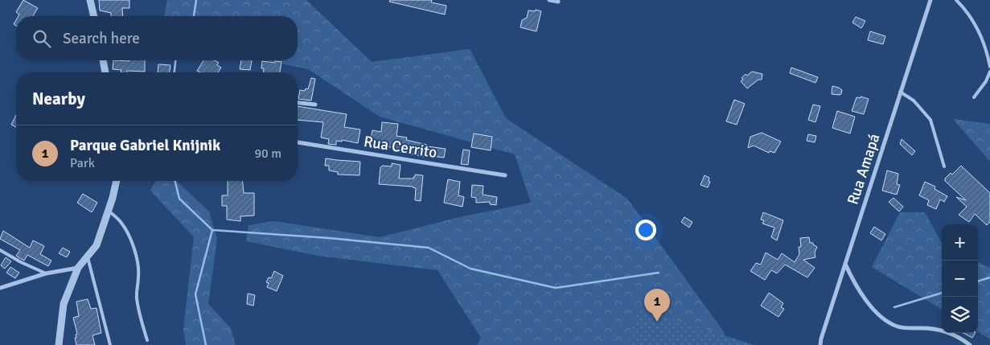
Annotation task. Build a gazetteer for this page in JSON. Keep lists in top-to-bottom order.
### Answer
{
  "streets": {
    "street": ["Rua Cerrito", "Rua Amapá"]
  },
  "page": {
    "search": "Search here",
    "heading": "Nearby",
    "list": [
      {
        "mark": "1",
        "name": "Parque Gabriel Knijnik",
        "note": "Park",
        "value": "90 m"
      }
    ],
    "map_buttons": ["+", "−"],
    "pins": "1"
  }
}
